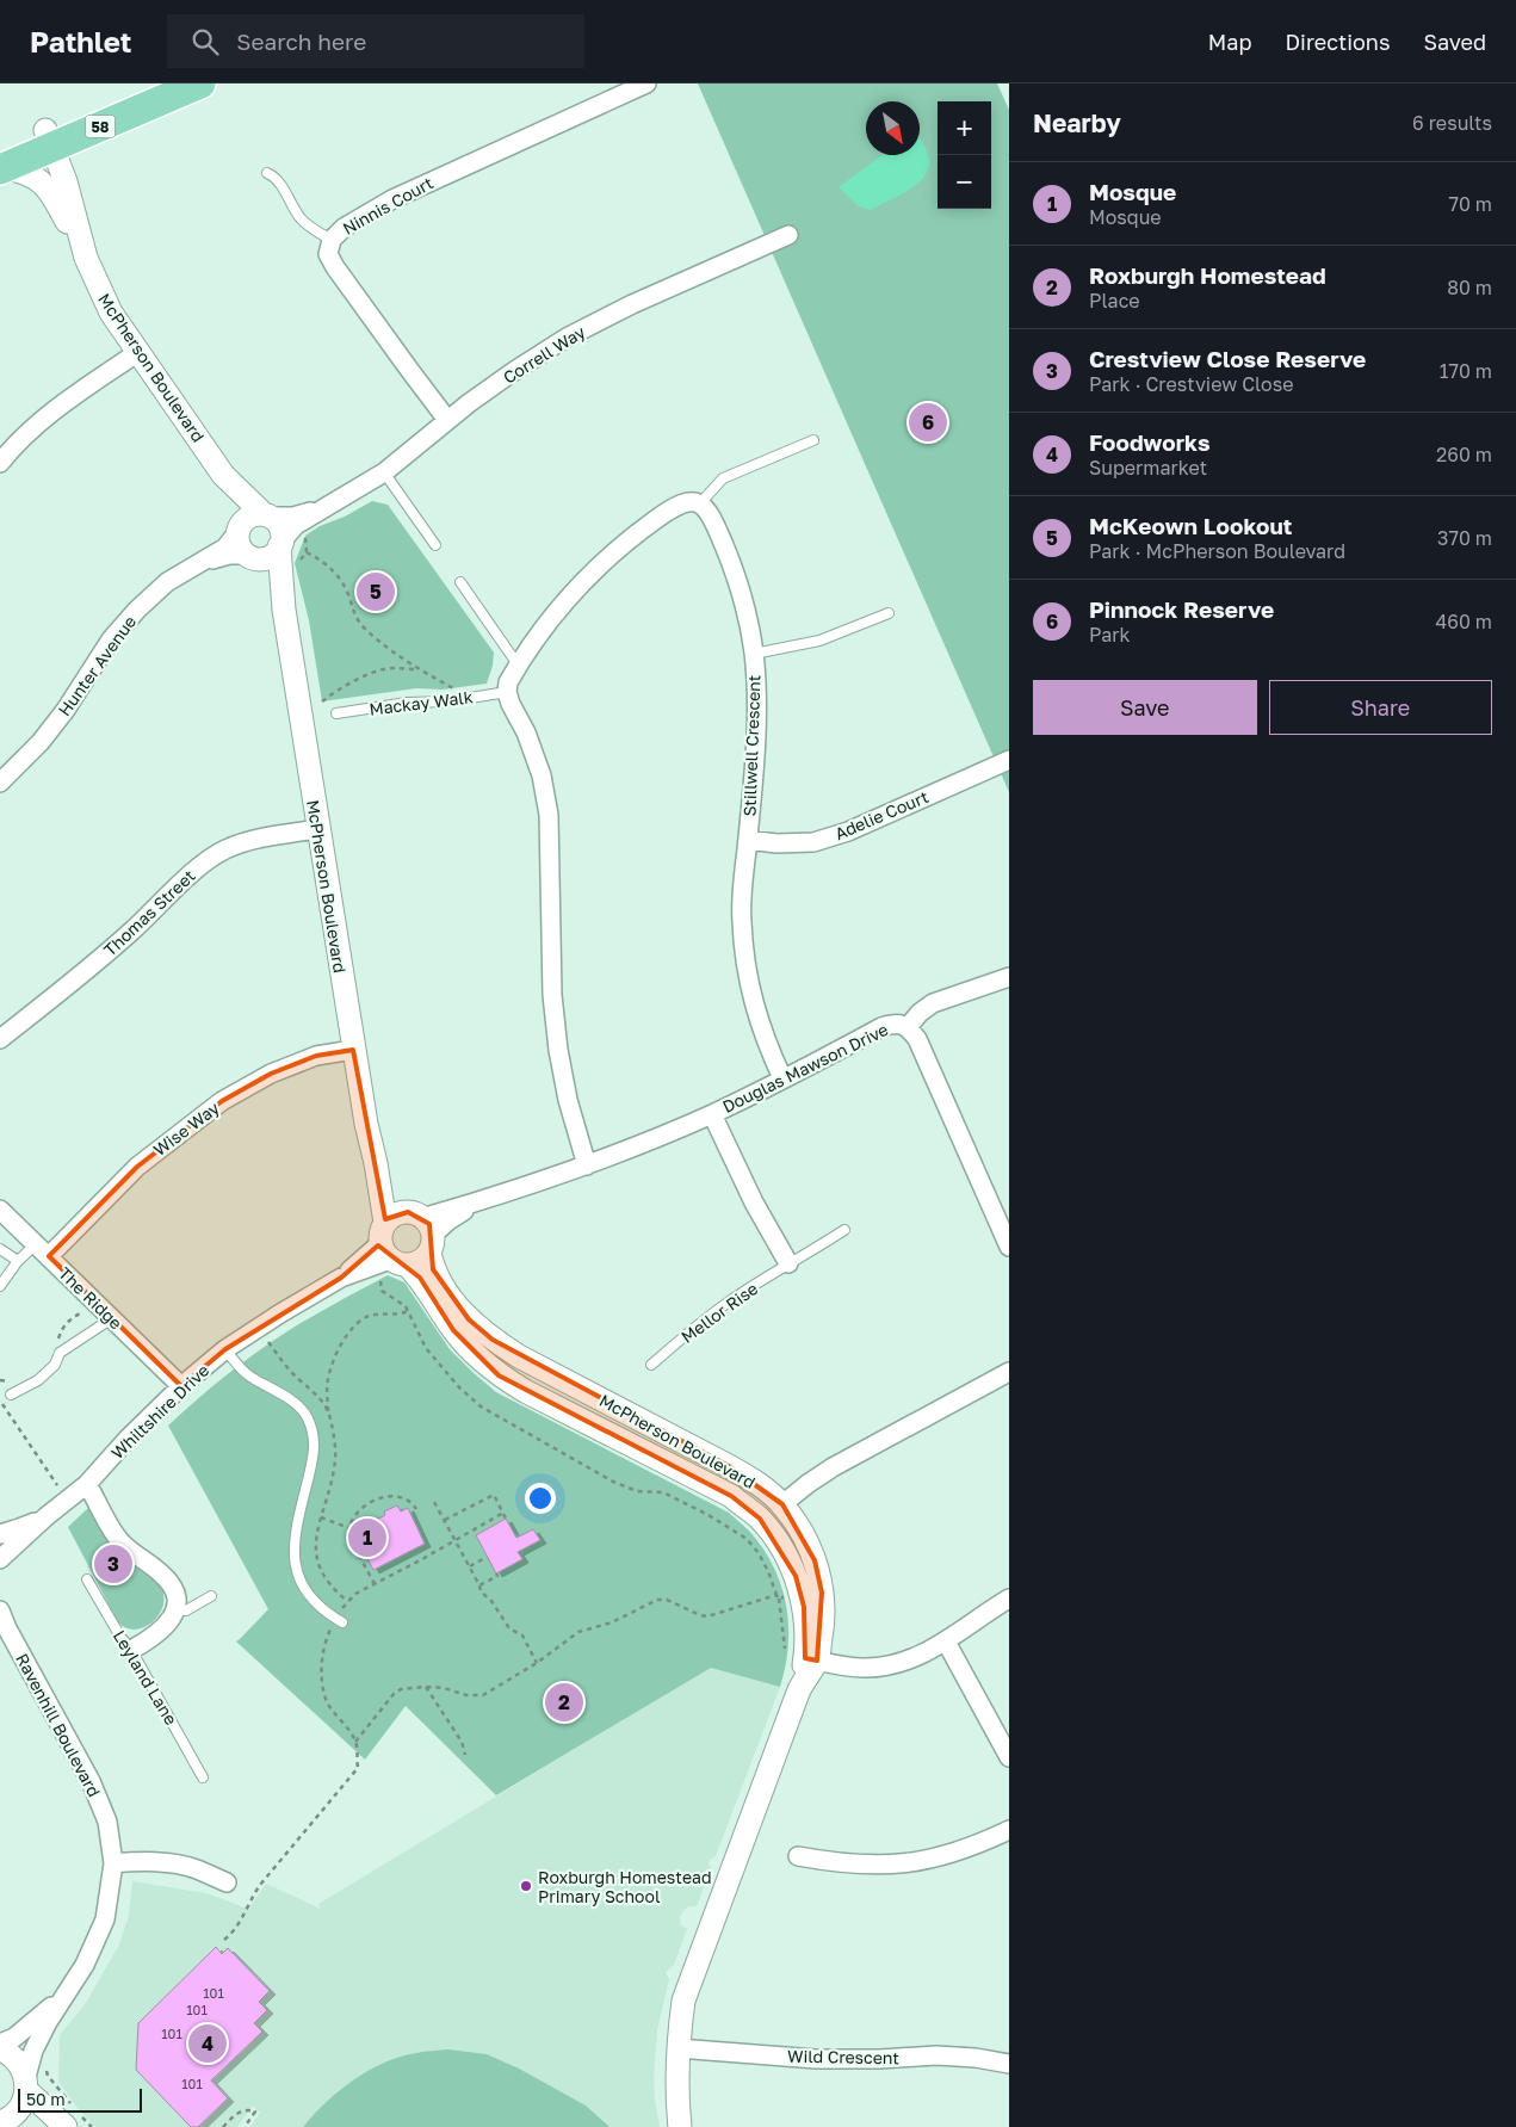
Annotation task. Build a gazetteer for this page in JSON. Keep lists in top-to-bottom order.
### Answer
{
  "streets": {
    "main road": ["58"],
    "street": [
      "Ninnis Court",
      "Correll Way",
      "McPherson Boulevard",
      "Hunter Avenue",
      "Stillwell Crescent",
      "Adelie Court",
      "Thomas Street",
      "Douglas Mawson Drive",
      "Wise Way",
      "The Ridge",
      "Whiltshire Drive",
      "Ravenhill Boulevard",
      "Wild Crescent"
    ],
    "lane": ["Mackay Walk", "Mellor Rise", "Leyland Lane"]
  },
  "crossings": [
    ["58", "McPherson Boulevard"],
    ["Ninnis Court", "Correll Way"],
    ["Correll Way", "McPherson Boulevard"],
    ["Correll Way", "Hunter Avenue"],
    ["McPherson Boulevard", "Hunter Avenue"],
    ["McPherson Boulevard", "Thomas Street"],
    ["McPherson Boulevard", "Douglas Mawson Drive"],
    ["McPherson Boulevard", "Wise Way"],
    ["McPherson Boulevard", "Whiltshire Drive"],
    ["McPherson Boulevard", "Wild Crescent"],
    ["Stillwell Crescent", "Adelie Court"],
    ["Stillwell Crescent", "Douglas Mawson Drive"],
    ["Wise Way", "The Ridge"],
    ["The Ridge", "Whiltshire Drive"]
  ],
  "places": ["Roxburgh Homestead Primary School"],
  "house_numbers": [
    "101",
    "101",
    "101",
    "101"
  ],
  "scale_bar": "50 m",
  "north": "bottom right",
  "page": {
    "header": "Pathlet",
    "search": "Search here",
    "nav": ["Map", "Directions", "Saved"],
    "heading": ["Nearby", "6 results"],
    "map_buttons": ["+", "−"],
    "list": [
      {
        "mark": "1",
        "name": "Mosque",
        "note": "Mosque",
        "value": "70 m"
      },
      {
        "mark": "2",
        "name": "Roxburgh Homestead",
        "note": "Place",
        "value": "80 m"
      },
      {
        "mark": "3",
        "name": "Crestview Close Reserve",
        "note": "Park · Crestview Close",
        "value": "170 m"
      },
      {
        "mark": "4",
        "name": "Foodworks",
        "note": "Supermarket",
        "value": "260 m"
      },
      {
        "mark": "5",
        "name": "McKeown Lookout",
        "note": "Park · McPherson Boulevard",
        "value": "370 m"
      },
      {
        "mark": "6",
        "name": "Pinnock Reserve",
        "note": "Park",
        "value": "460 m"
      }
    ],
    "pins": [
      "6",
      "5",
      "1",
      "3",
      "2",
      "4"
    ],
    "buttons": ["Save", "Share"],
    "scale": "50 m"
  }
}
